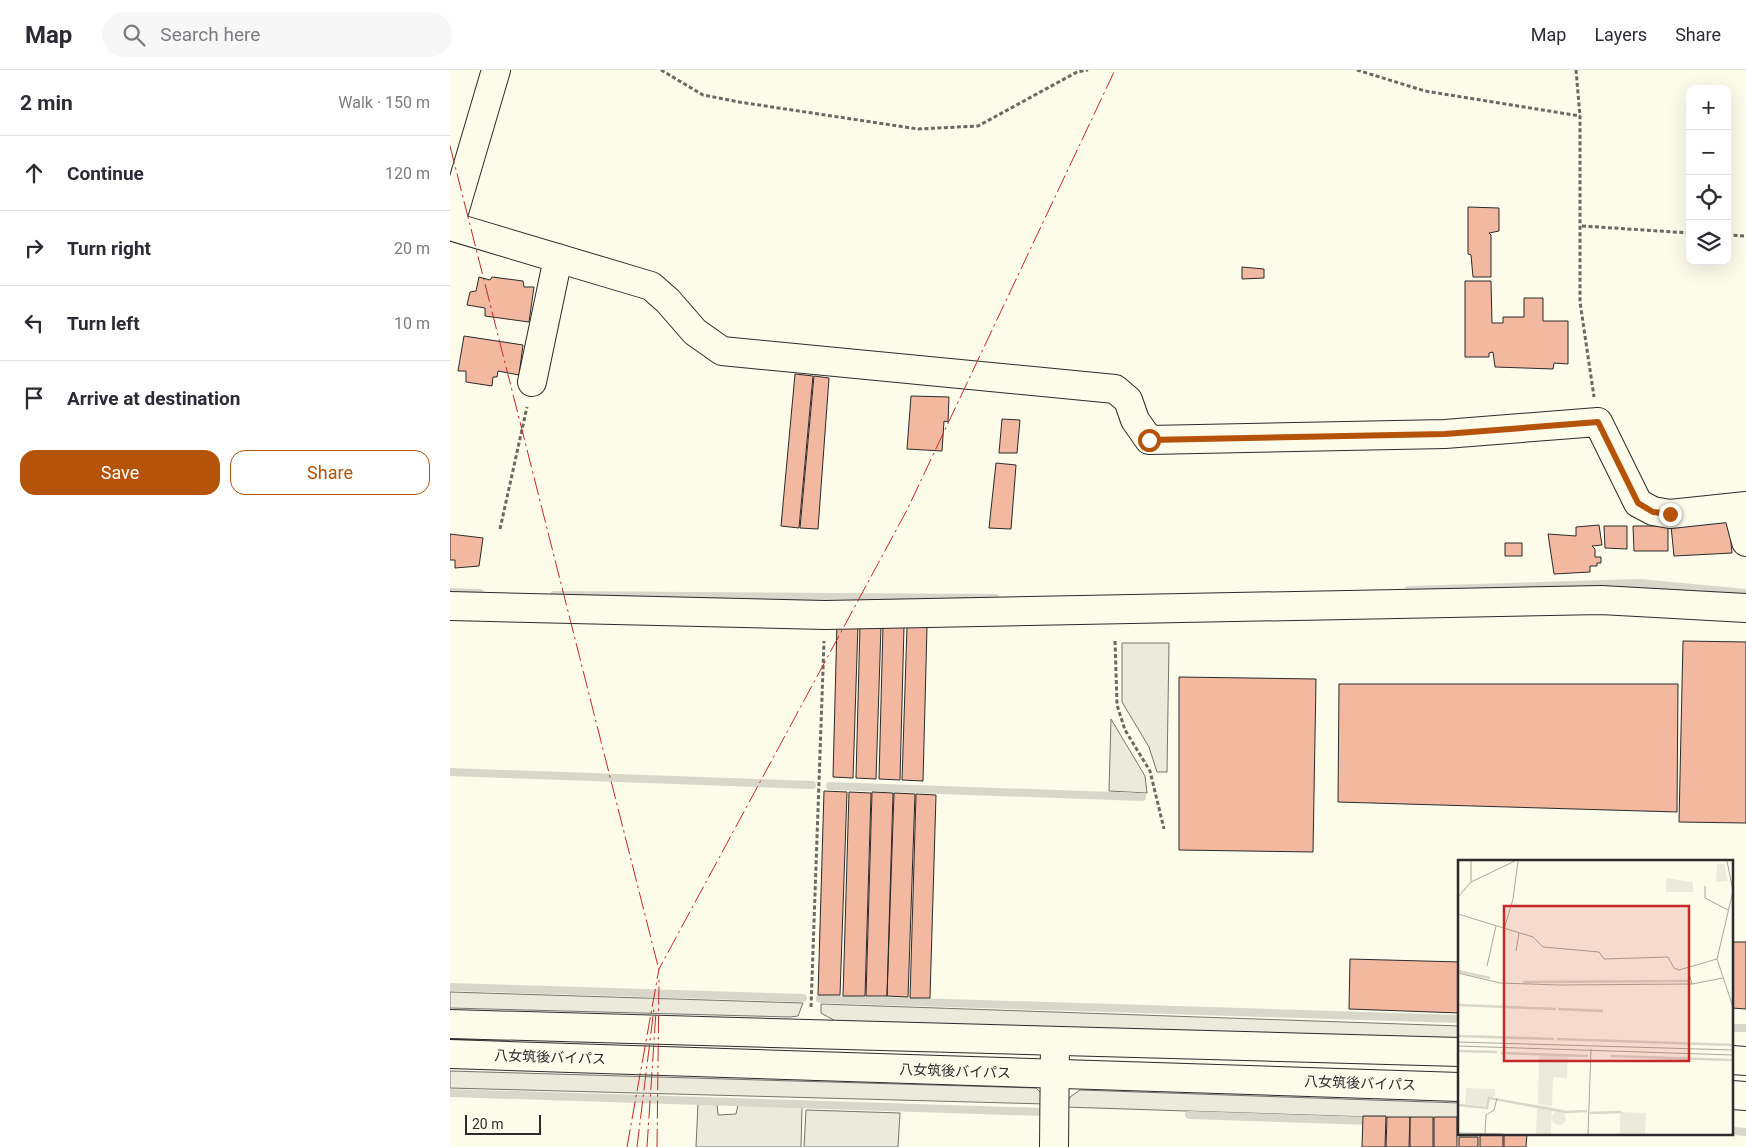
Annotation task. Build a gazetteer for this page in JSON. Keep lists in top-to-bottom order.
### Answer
{
  "streets": {
    "main road": ["八女筑後バイパス"]
  },
  "scale_bar": "20 m",
  "page": {
    "header": "Map",
    "search": "Search here",
    "nav": ["Map", "Layers", "Share"],
    "heading": ["2 min", "Walk · 150 m"],
    "map_buttons": ["+", "−"],
    "list": [
      ["Continue", "120 m"],
      ["Turn right", "20 m"],
      ["Turn left", "10 m"],
      "Arrive at destination"
    ],
    "buttons": ["Save", "Share"],
    "scale": "20 m"
  }
}
